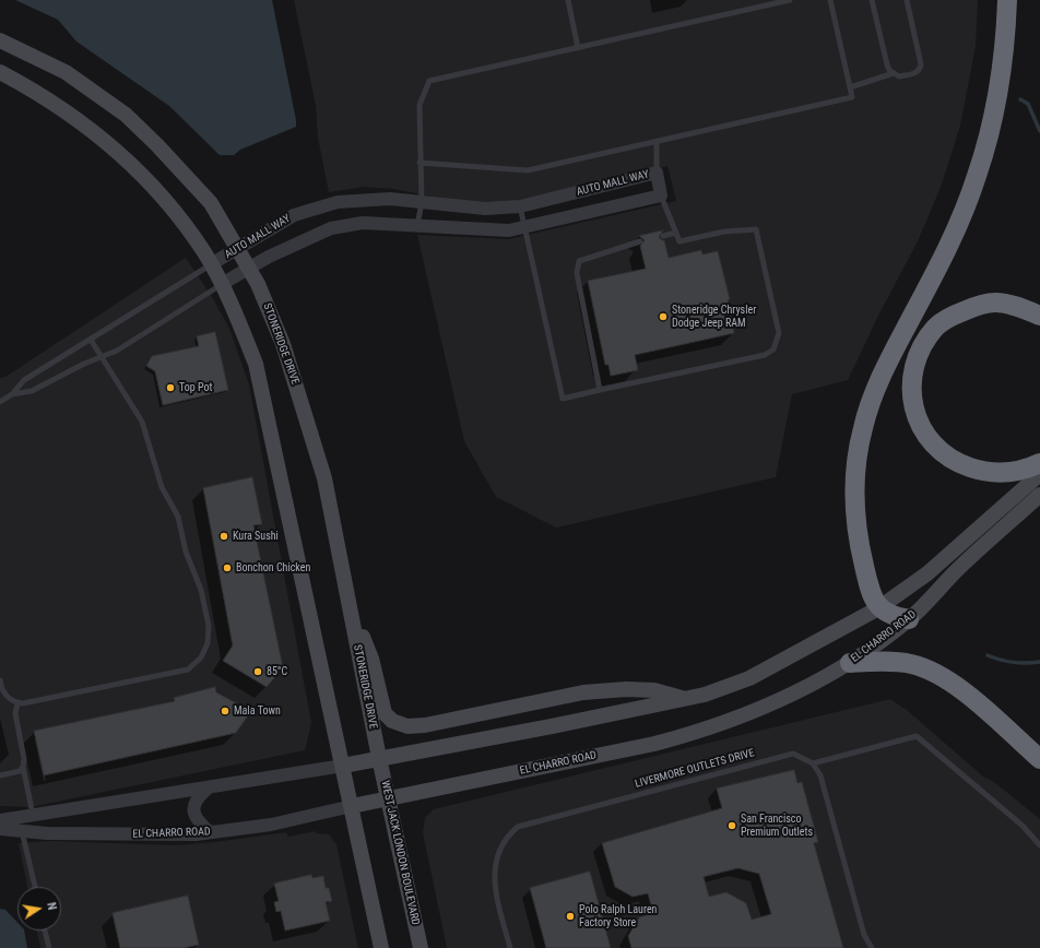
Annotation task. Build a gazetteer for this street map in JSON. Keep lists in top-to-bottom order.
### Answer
{
  "streets": {
    "main road": ["STONERIDGE DRIVE", "EL CHARRO ROAD", "WEST JACK LONDON BOULEVARD"],
    "street": ["AUTO MALL WAY"],
    "lane": ["LIVERMORE OUTLETS DRIVE"]
  },
  "crossings": [
    ["AUTO MALL WAY", "STONERIDGE DRIVE"],
    ["STONERIDGE DRIVE", "WEST JACK LONDON BOULEVARD"],
    ["EL CHARRO ROAD", "WEST JACK LONDON BOULEVARD"]
  ],
  "places": [
    "Stoneridge Chrysler Dodge Jeep RAM",
    "Top Pot",
    "Kura Sushi",
    "Bonchon Chicken",
    "85°C",
    "Mala Town",
    "San Francisco Premium Outlets",
    "Polo Ralph Lauren Factory Store"
  ],
  "north": "right"
}
